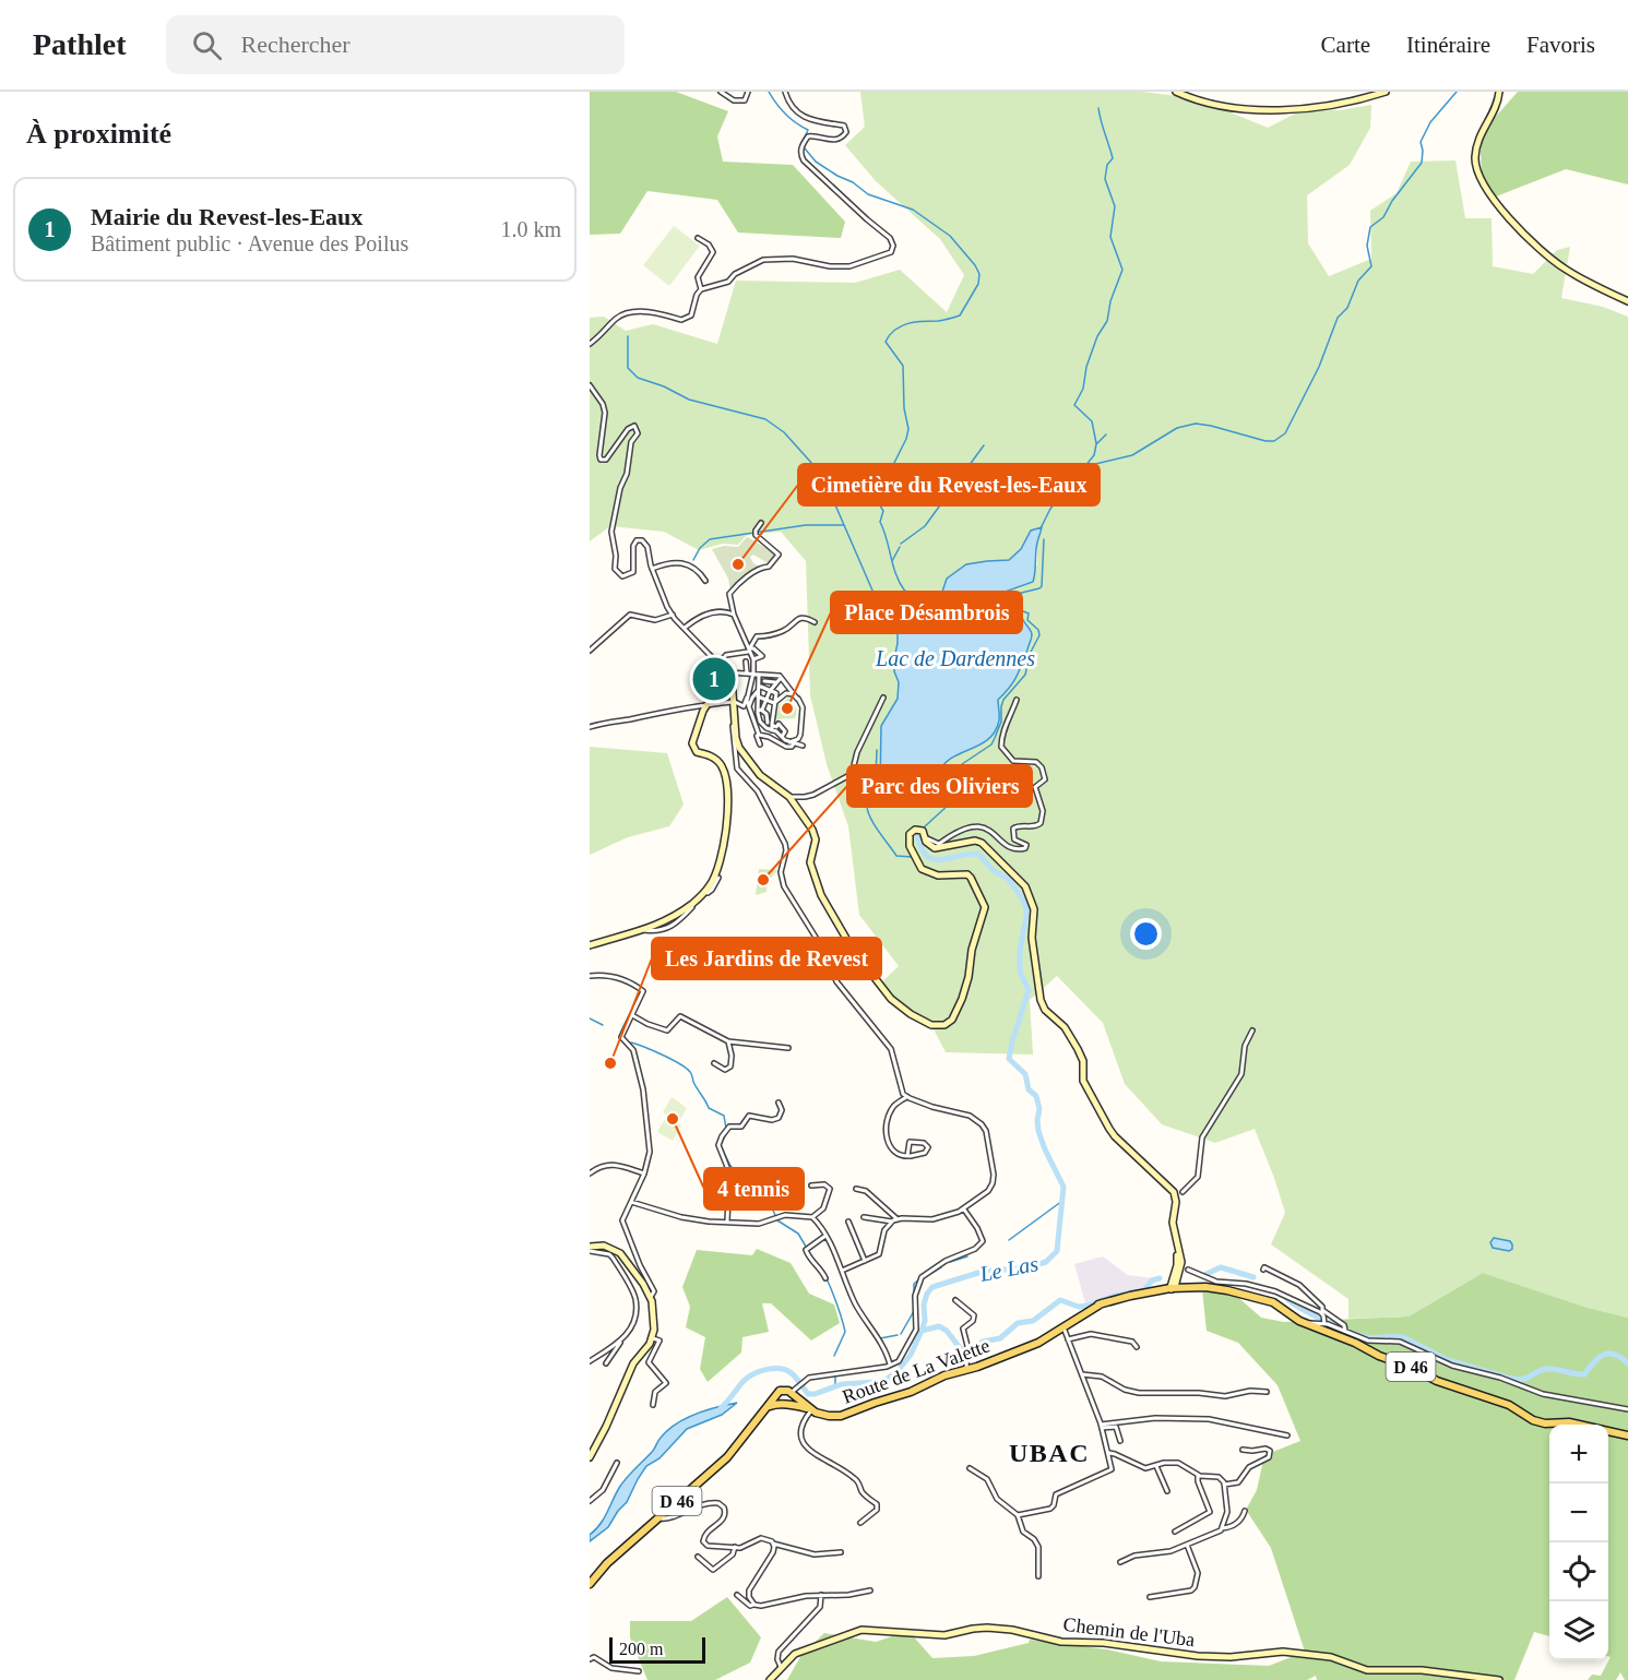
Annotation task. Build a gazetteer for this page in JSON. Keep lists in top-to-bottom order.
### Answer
{
  "streets": {
    "main road": ["D 46", "Route de La Valette"],
    "street": ["Chemin de l'Uba"]
  },
  "crossings": [
    ["D 46", "Route de La Valette"]
  ],
  "districts": ["UBAC"],
  "water": ["Lac de Dardennes", "Le Las"],
  "places": [
    "Cimetière du Revest-les-Eaux",
    "Place Désambrois",
    "Parc des Oliviers",
    "Les Jardins de Revest",
    "4 tennis"
  ],
  "scale_bar": "200 m",
  "page": {
    "header": "Pathlet",
    "search": "Rechercher",
    "nav": ["Carte", "Itinéraire", "Favoris"],
    "heading": "À proximité",
    "list": [
      {
        "mark": "1",
        "name": "Mairie du Revest-les-Eaux",
        "note": "Bâtiment public · Avenue des Poilus",
        "value": "1.0 km"
      }
    ],
    "pins": "1",
    "map_buttons": ["+", "−"],
    "scale": "200 m"
  }
}
